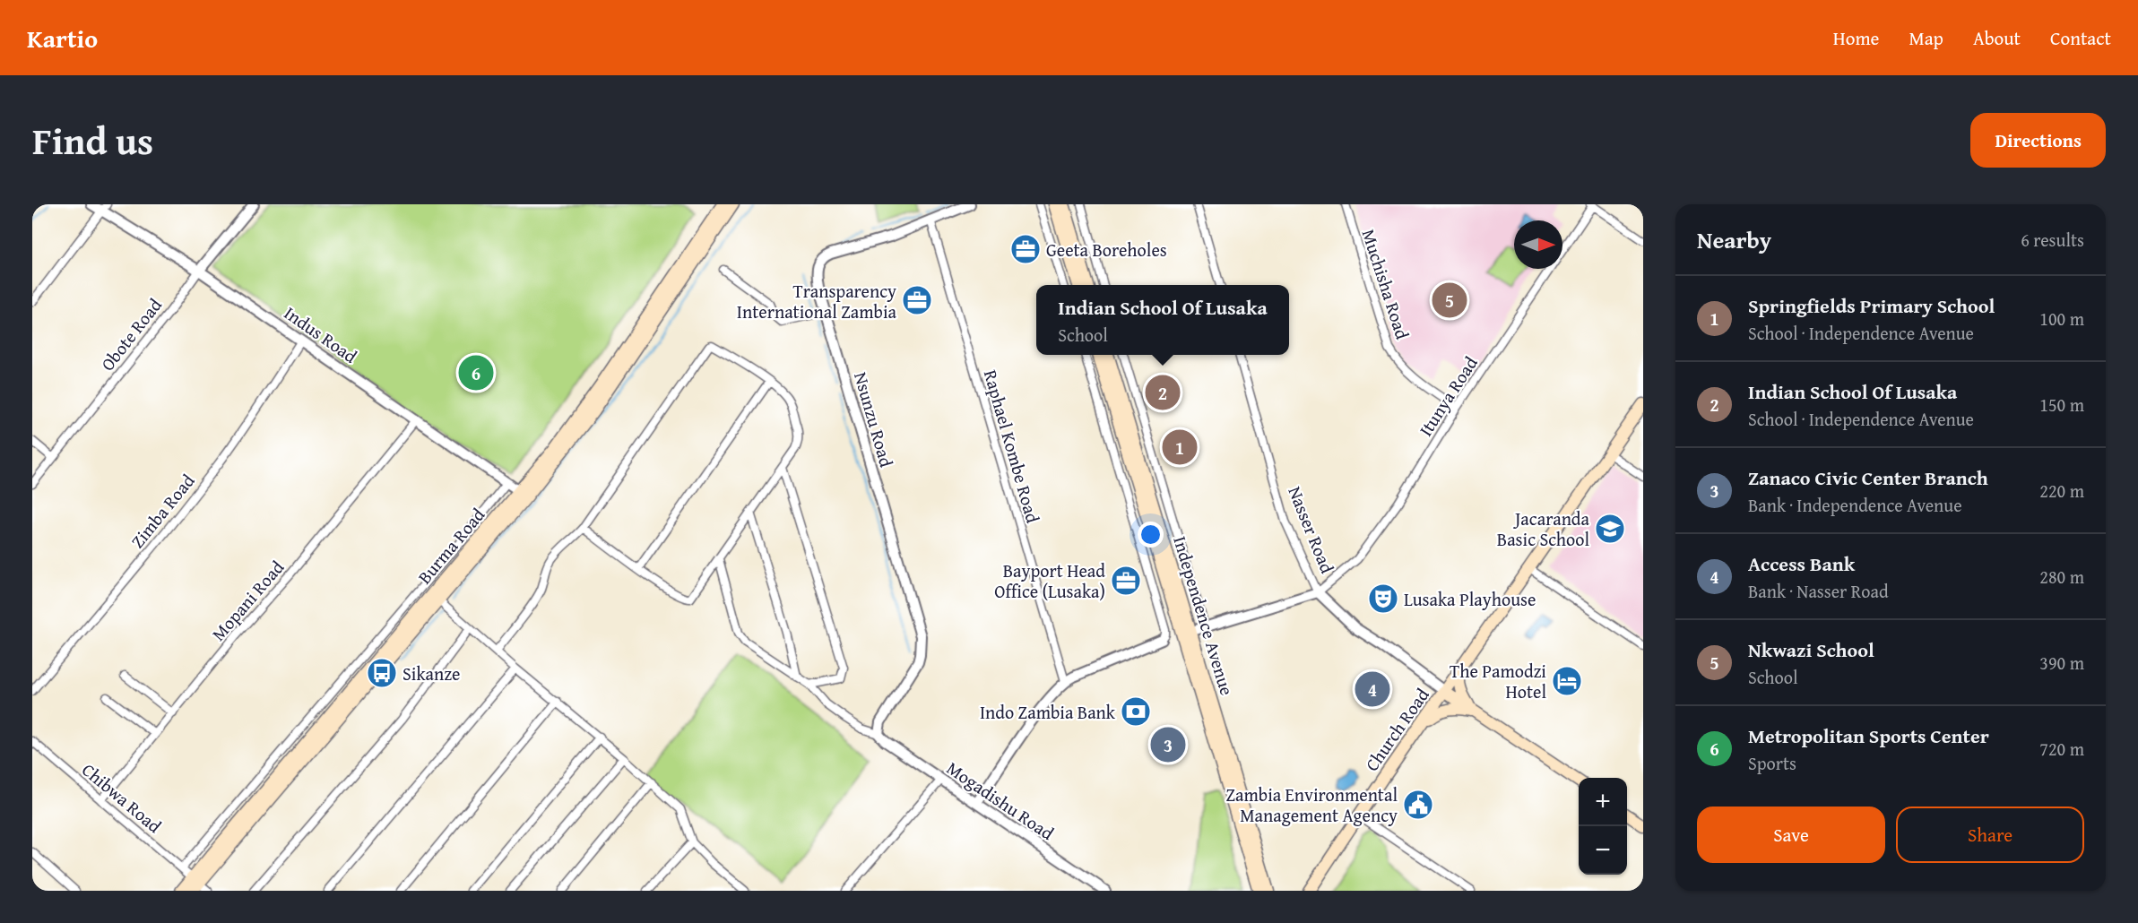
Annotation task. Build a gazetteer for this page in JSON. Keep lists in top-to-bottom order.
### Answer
{
  "streets": {
    "main road": [
      "Nasser Road",
      "Burma Road",
      "Independence Avenue",
      "Church Road"
    ],
    "street": [
      "Muchisha Road",
      "Obote Road",
      "Indus Road",
      "Itunya Road",
      "Nsunzu Road",
      "Raphael Kombe Road",
      "Zimba Road",
      "Mopani Road",
      "Chibwa Road",
      "Mogadishu Road"
    ]
  },
  "crossings": [
    ["Muchisha Road", "Itunya Road"],
    ["Obote Road", "Indus Road"],
    ["Indus Road", "Zimba Road"],
    ["Indus Road", "Burma Road"],
    ["Indus Road", "Mopani Road"],
    ["Itunya Road", "Nasser Road"],
    ["Nsunzu Road", "Raphael Kombe Road"],
    ["Nsunzu Road", "Mogadishu Road"],
    ["Nasser Road", "Church Road"],
    ["Burma Road", "Chibwa Road"],
    ["Mopani Road", "Chibwa Road"]
  ],
  "places": {
    "office": ["Geeta Boreholes", "Transparency International Zambia", "Bayport Head Office (Lusaka)"],
    "school or university": ["Jacaranda Basic School"],
    "theatre": ["Lusaka Playhouse"],
    "bus stop": ["Sikanze"],
    "hotel": ["The Pamodzi Hotel"],
    "bank": ["Indo Zambia Bank"],
    "public building": ["Zambia Environmental Management Agency"]
  },
  "north": "right",
  "page": {
    "header": "Kartio",
    "nav": [
      "Home",
      "Map",
      "About",
      "Contact"
    ],
    "title": "Find us",
    "buttons": [
      "Directions",
      ["Save", "Share"]
    ],
    "heading": ["Nearby", "6 results"],
    "list": [
      {
        "mark": "1",
        "name": "Springfields Primary School",
        "note": "School · Independence Avenue",
        "value": "100 m"
      },
      {
        "mark": "2",
        "name": "Indian School Of Lusaka",
        "note": "School · Independence Avenue",
        "value": "150 m"
      },
      {
        "mark": "3",
        "name": "Zanaco Civic Center Branch",
        "note": "Bank · Independence Avenue",
        "value": "220 m"
      },
      {
        "mark": "4",
        "name": "Access Bank",
        "note": "Bank · Nasser Road",
        "value": "280 m"
      },
      {
        "mark": "5",
        "name": "Nkwazi School",
        "note": "School",
        "value": "390 m"
      },
      {
        "mark": "6",
        "name": "Metropolitan Sports Center",
        "note": "Sports",
        "value": "720 m"
      }
    ],
    "pins": [
      "5",
      "6",
      "2",
      "1",
      "4",
      "3"
    ],
    "popup": ["Indian School Of Lusaka", "School"],
    "map_buttons": ["+", "−"]
  }
}
